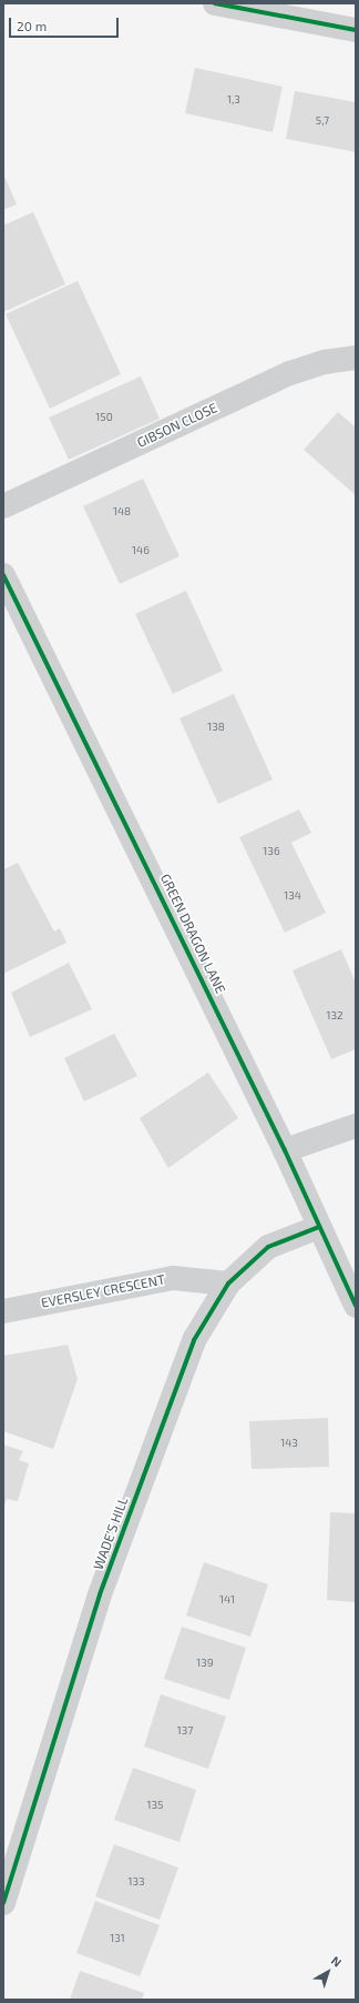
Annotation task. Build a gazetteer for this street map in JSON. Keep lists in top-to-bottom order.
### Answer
{
  "streets": {
    "street": [
      "GIBSON CLOSE",
      "GREEN DRAGON LANE",
      "EVERSLEY CRESCENT",
      "WADE'S HILL"
    ]
  },
  "crossings": [
    ["GREEN DRAGON LANE", "WADE'S HILL"],
    ["EVERSLEY CRESCENT", "WADE'S HILL"]
  ],
  "house_numbers": [
    "1,3",
    "5,7",
    "150",
    "148",
    "146",
    "138",
    "136",
    "134",
    "132",
    "143",
    "141",
    "139",
    "137",
    "135",
    "133",
    "131"
  ],
  "scale_bar": "20 m",
  "north": "top right"
}
